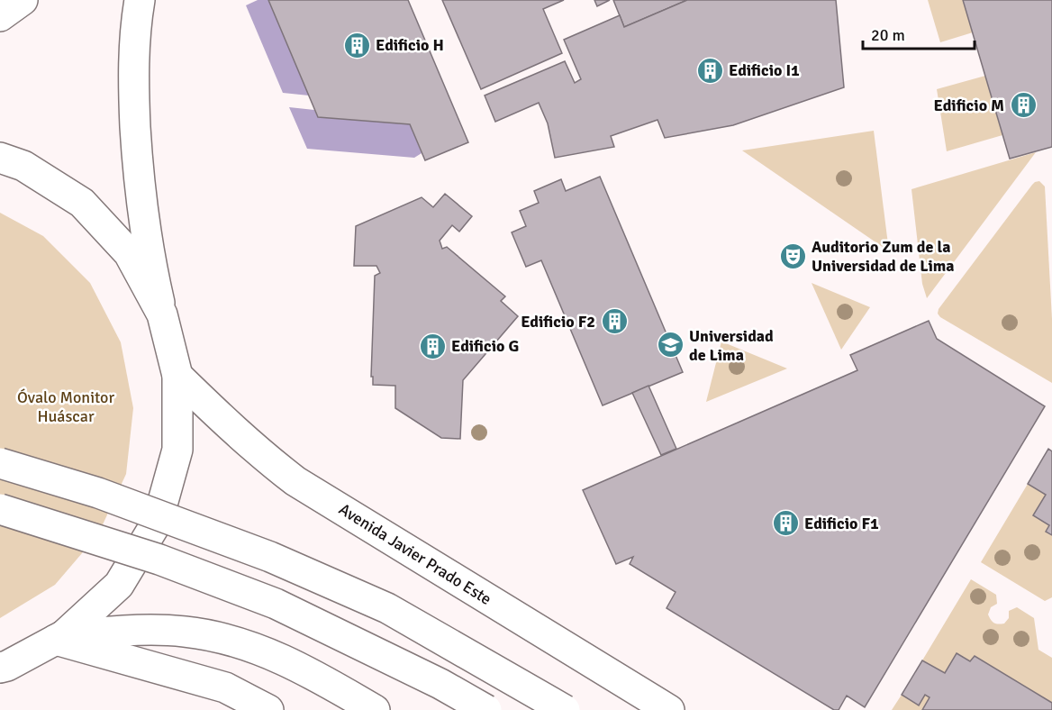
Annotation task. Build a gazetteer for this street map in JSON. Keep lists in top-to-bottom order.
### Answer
{
  "streets": {
    "main road": ["Avenida Javier Prado Este"]
  },
  "parks": ["Óvalo Monitor Huáscar"],
  "places": {
    "building": [
      "Edificio H",
      "Edificio I1",
      "Edificio M",
      "Edificio F2",
      "Edificio G",
      "Edificio F1"
    ],
    "theatre": ["Auditorio Zum de la Universidad de Lima"],
    "school or university": ["Universidad de Lima"]
  },
  "scale_bar": "20 m"
}
